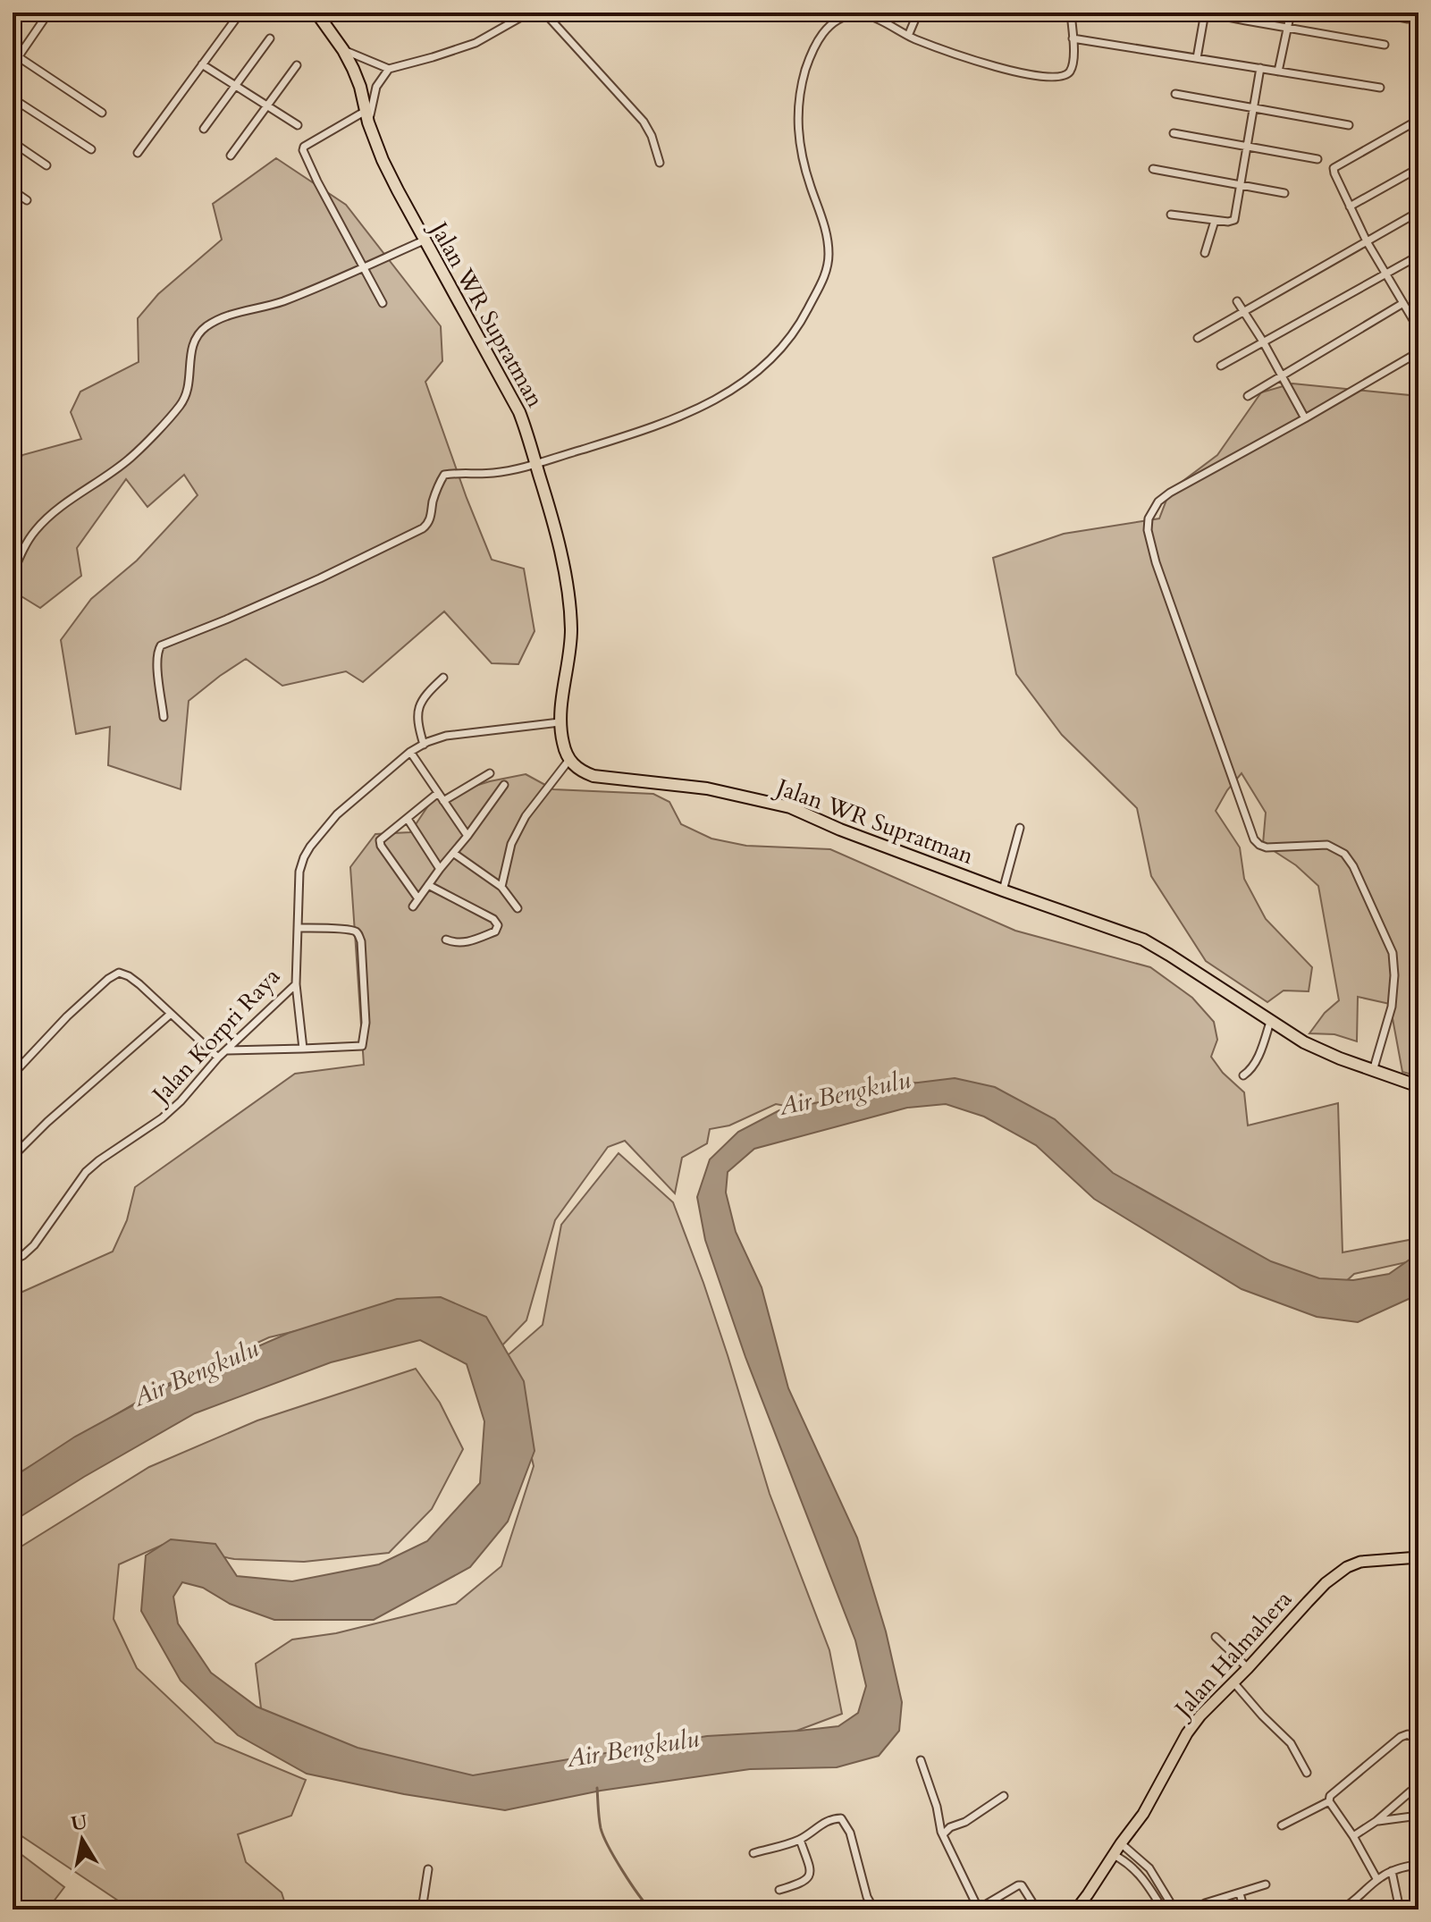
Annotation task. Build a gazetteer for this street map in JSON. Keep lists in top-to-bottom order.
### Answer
{
  "streets": {
    "highway": ["Jalan WR Supratman"],
    "main road": ["Jalan Halmahera"],
    "street": ["Jalan Korpri Raya"]
  },
  "crossings": [
    ["Jalan WR Supratman", "Jalan Korpri Raya"]
  ],
  "water": ["Air Bengkulu"],
  "north": "top"
}
